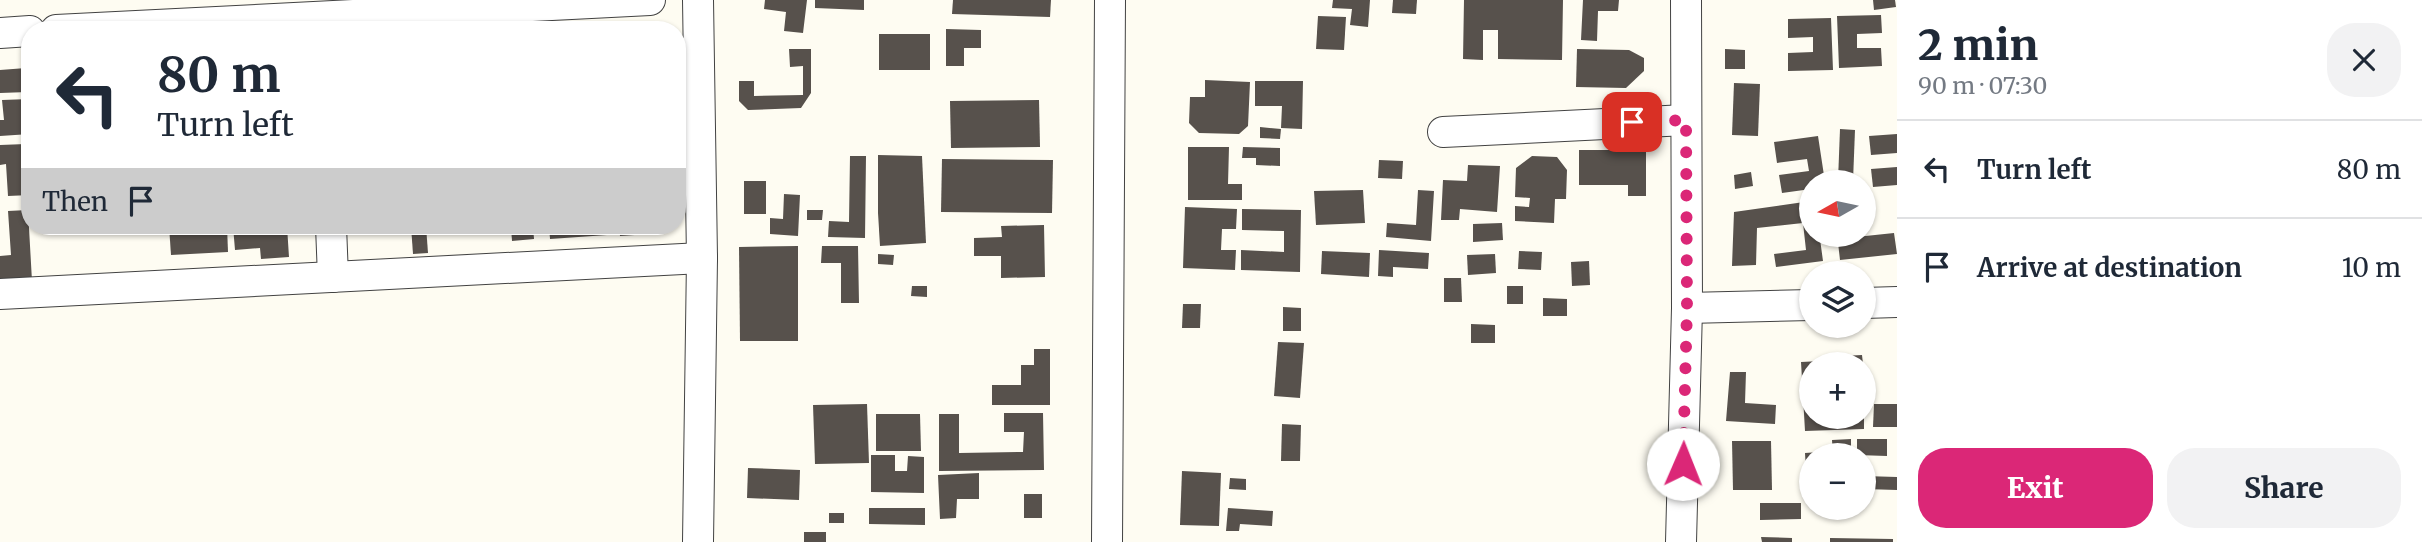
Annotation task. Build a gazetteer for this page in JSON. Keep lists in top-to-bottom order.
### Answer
{
  "north": "left",
  "page": {
    "heading": ["2 min", "90 m · 07:30"],
    "turn": ["80 m", "Turn left"],
    "list": [
      {
        "name": "Turn left",
        "value": "80 m"
      },
      {
        "name": "Arrive at destination",
        "value": "10 m"
      }
    ],
    "then": "Then",
    "map_buttons": ["+", "−"],
    "buttons": ["Exit", "Share"]
  }
}
